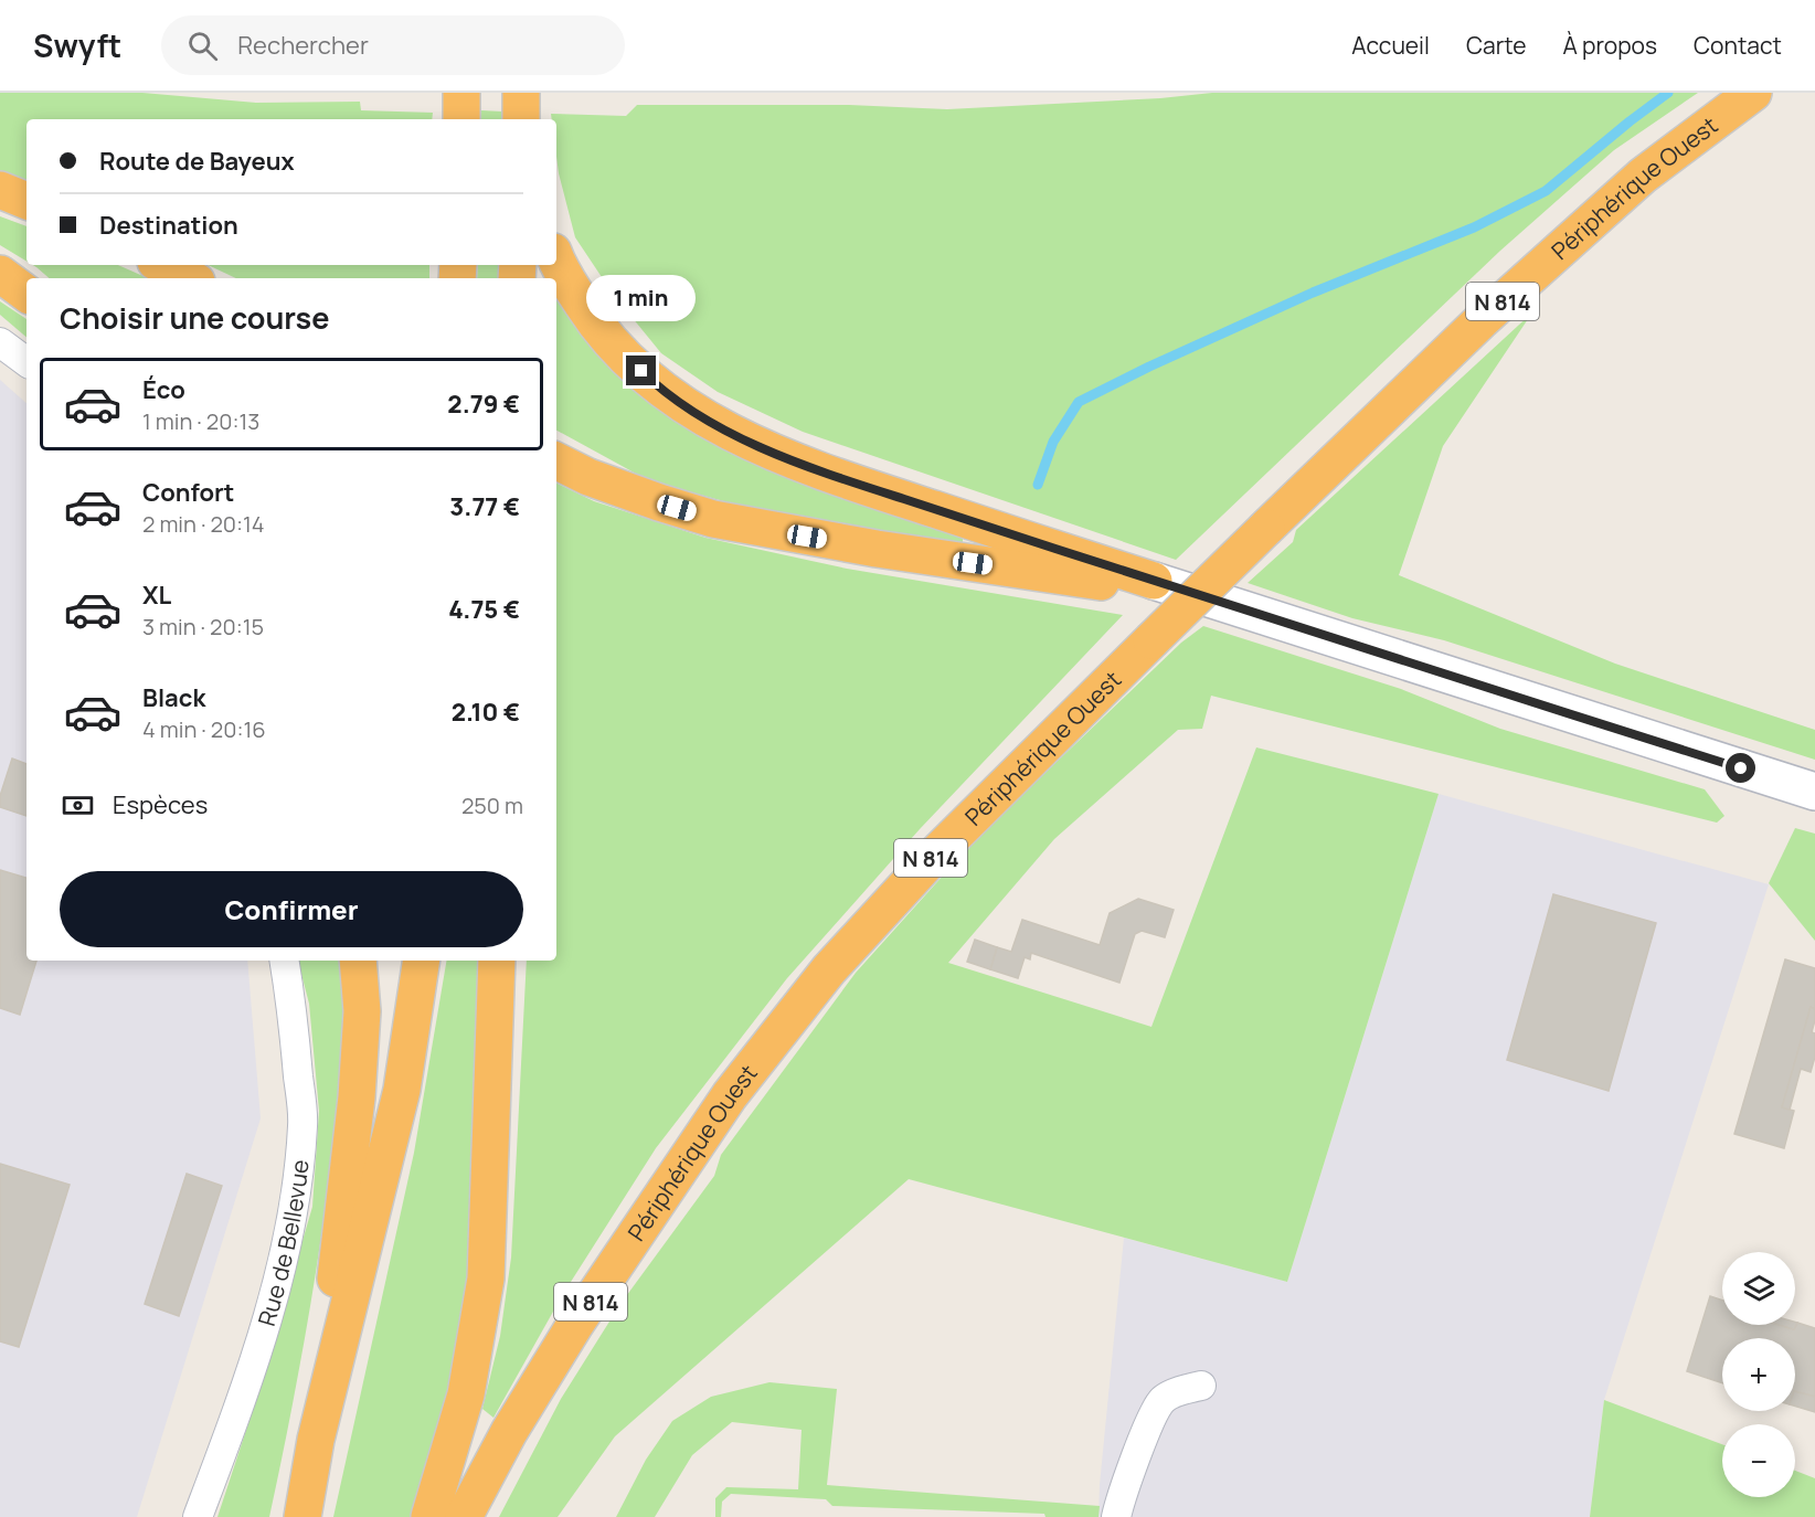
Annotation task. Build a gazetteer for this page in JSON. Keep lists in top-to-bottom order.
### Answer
{
  "streets": {
    "highway": ["Périphérique Ouest", "N 814"],
    "street": ["Rue de Bellevue"]
  },
  "page": {
    "header": "Swyft",
    "search": "Rechercher",
    "nav": [
      "Accueil",
      "Carte",
      "À propos",
      "Contact"
    ],
    "banner": ["Route de Bayeux", "Destination"],
    "bubble": "1 min",
    "heading": "Choisir une course",
    "list": [
      {
        "name": "Éco",
        "note": "1 min · 20:13",
        "value": "2.79 €"
      },
      {
        "name": "Confort",
        "note": "2 min · 20:14",
        "value": "3.77 €"
      },
      {
        "name": "XL",
        "note": "3 min · 20:15",
        "value": "4.75 €"
      },
      {
        "name": "Black",
        "note": "4 min · 20:16",
        "value": "2.10 €"
      }
    ],
    "pay": ["Espèces", "250 m"],
    "buttons": "Confirmer",
    "map_buttons": ["+", "−"]
  }
}
